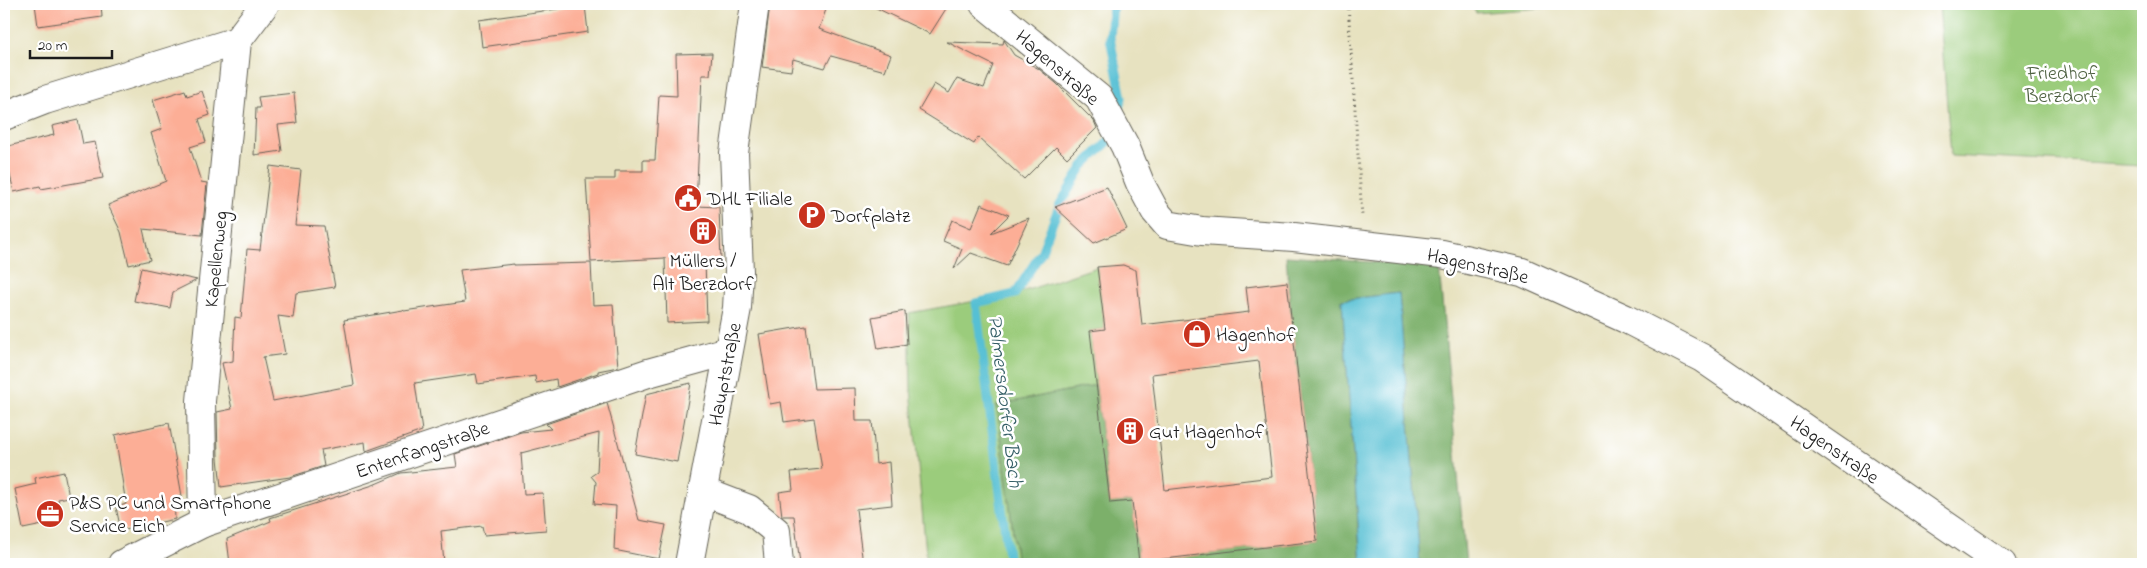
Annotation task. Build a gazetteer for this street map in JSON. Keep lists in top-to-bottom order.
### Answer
{
  "streets": {
    "street": [
      "Hagenstraße",
      "Kapellenweg",
      "Hauptstraße",
      "Entenfangstraße"
    ]
  },
  "crossings": [
    ["Kapellenweg", "Entenfangstraße"],
    ["Hauptstraße", "Entenfangstraße"]
  ],
  "water": ["Palmersdorfer Bach"],
  "parks": ["Friedhof Berzdorf"],
  "places": {
    "public building": ["DHL Filiale"],
    "parking": ["Dorfplatz"],
    "building": ["Müllers / Alt Berzdorf", "Gut Hagenhof"],
    "shop": ["Hagenhof"],
    "office": ["P&S PC und Smartphone Service Eich"]
  },
  "scale_bar": "20 m"
}
